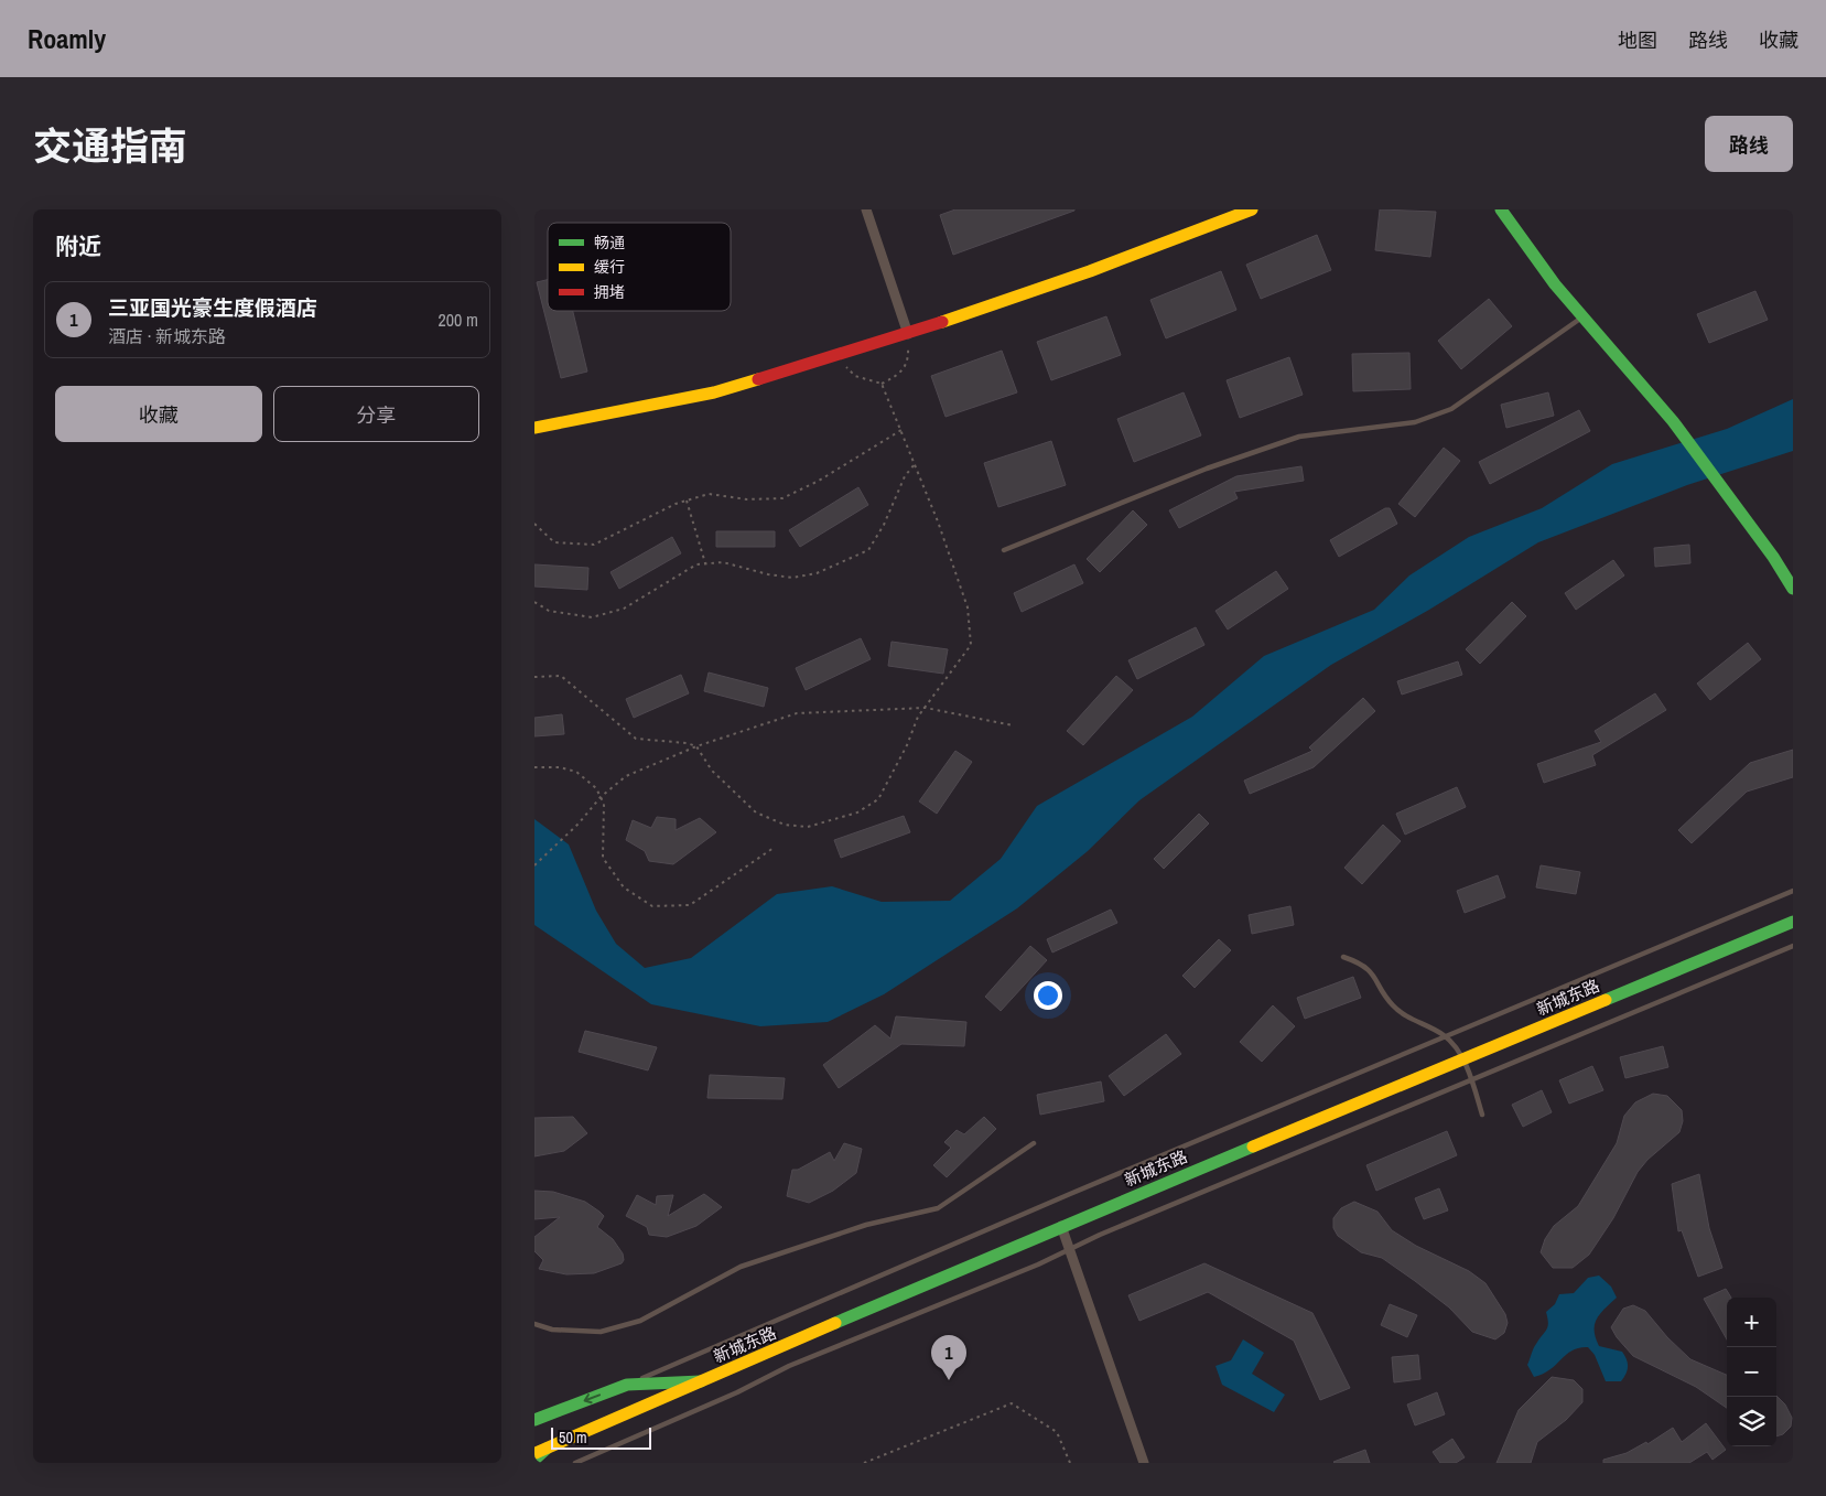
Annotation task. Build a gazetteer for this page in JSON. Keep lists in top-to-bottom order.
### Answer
{
  "streets": {
    "main road": ["新城东路"]
  },
  "legend": ["畅通", "缓行", "拥堵"],
  "scale_bar": "50 m",
  "page": {
    "header": "Roamly",
    "nav": ["地图", "路线", "收藏"],
    "title": "交通指南",
    "buttons": [
      "路线",
      ["收藏", "分享"]
    ],
    "heading": "附近",
    "list": [
      {
        "mark": "1",
        "name": "三亚国光豪生度假酒店",
        "note": "酒店 · 新城东路",
        "value": "200 m"
      }
    ],
    "map_buttons": ["+", "−"],
    "pins": "1",
    "scale": "50 m"
  }
}
